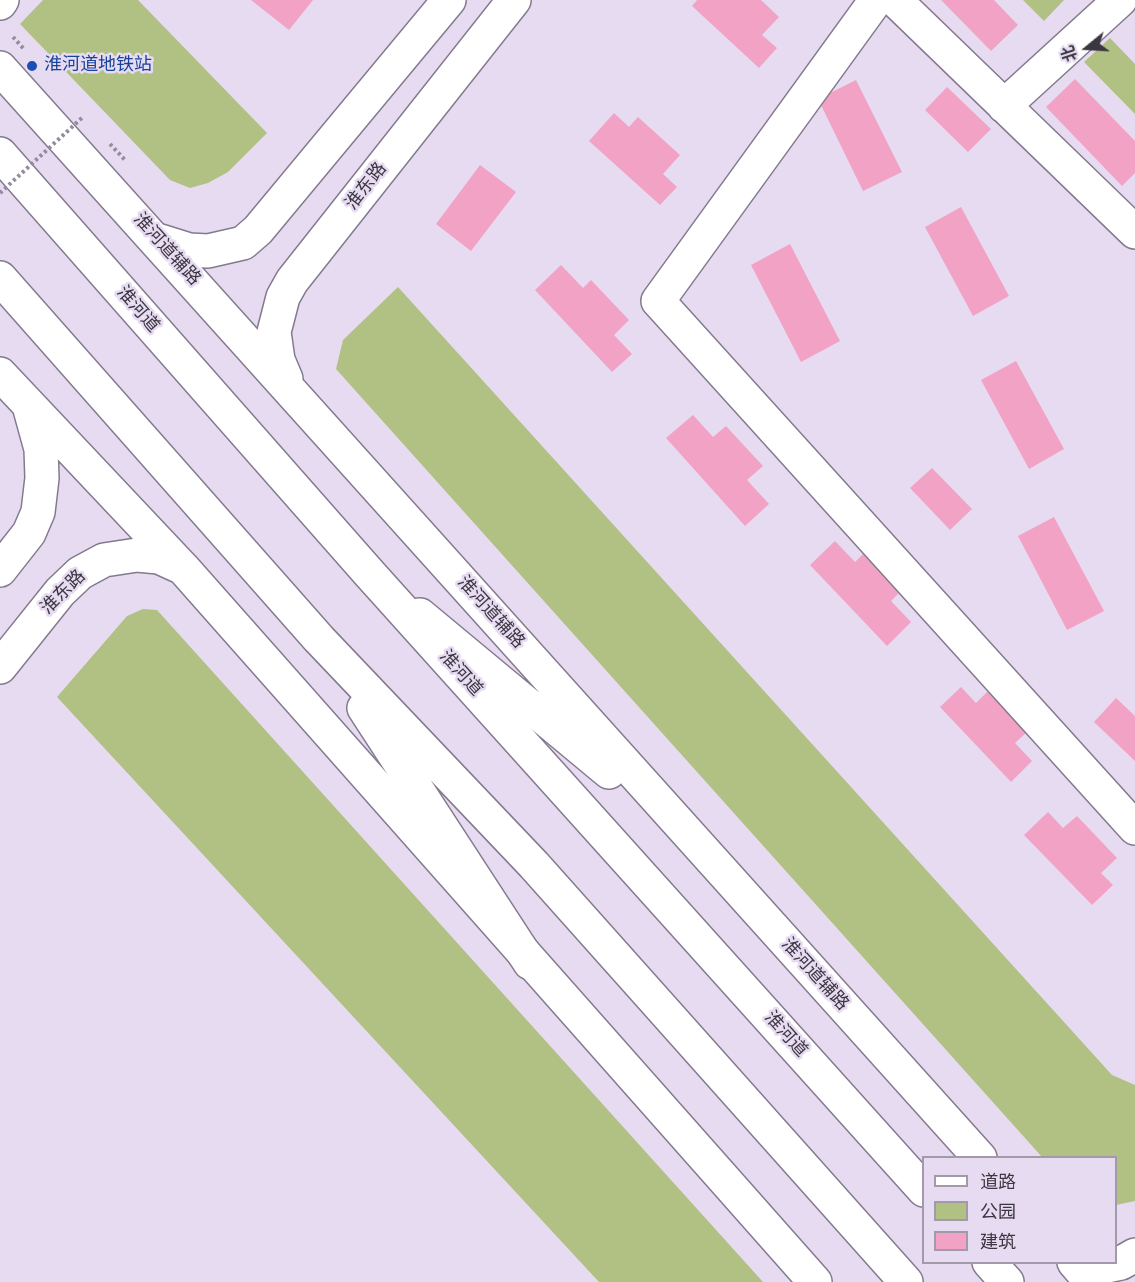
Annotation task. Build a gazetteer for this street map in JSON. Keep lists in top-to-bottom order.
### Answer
{
  "streets": {
    "main road": ["淮东路", "淮河道辅路", "淮河道"]
  },
  "crossings": [
    ["淮东路", "淮河道辅路"]
  ],
  "places": ["淮河道地铁站"],
  "legend": ["道路", "公园", "建筑"],
  "north": "left"
}
